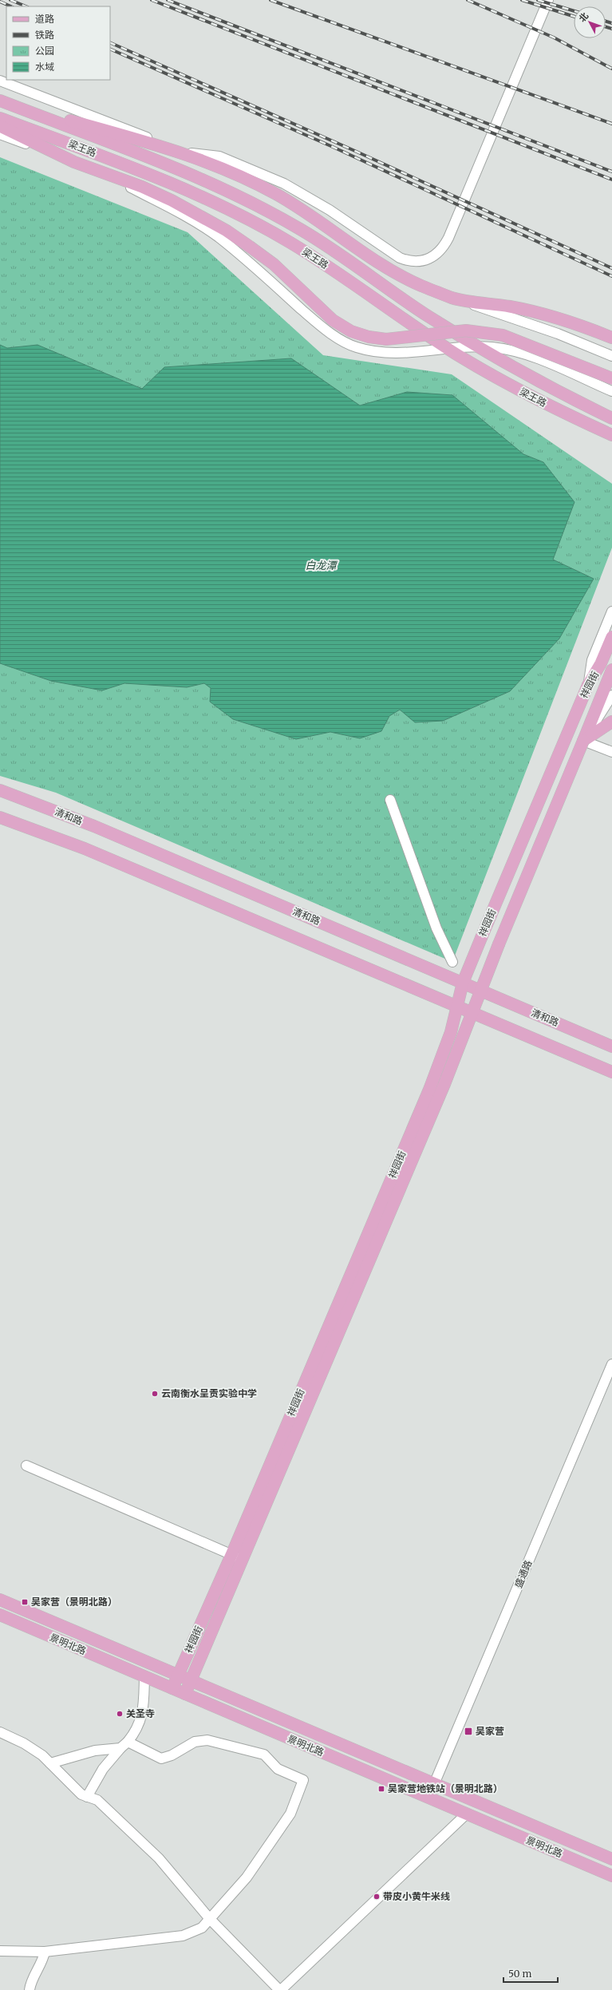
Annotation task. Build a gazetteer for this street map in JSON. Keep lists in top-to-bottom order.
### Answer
{
  "streets": {
    "main road": [
      "梁王路",
      "祥园街",
      "清和路",
      "景明北路"
    ],
    "street": ["盛通路"]
  },
  "crossings": [
    ["祥园街", "清和路"],
    ["祥园街", "景明北路"],
    ["盛通路", "景明北路"]
  ],
  "water": ["白龙潭"],
  "places": {
    "other": ["云南衡水呈贡实验中学", "关圣寺", "带皮小黄牛米线"],
    "transit": ["吴家营（景明北路）", "吴家营", "吴家营地铁站（景明北路）"]
  },
  "legend": [
    "道路",
    "铁路",
    "公园",
    "水域"
  ],
  "scale_bar": "50 m",
  "north": "top left"
}
